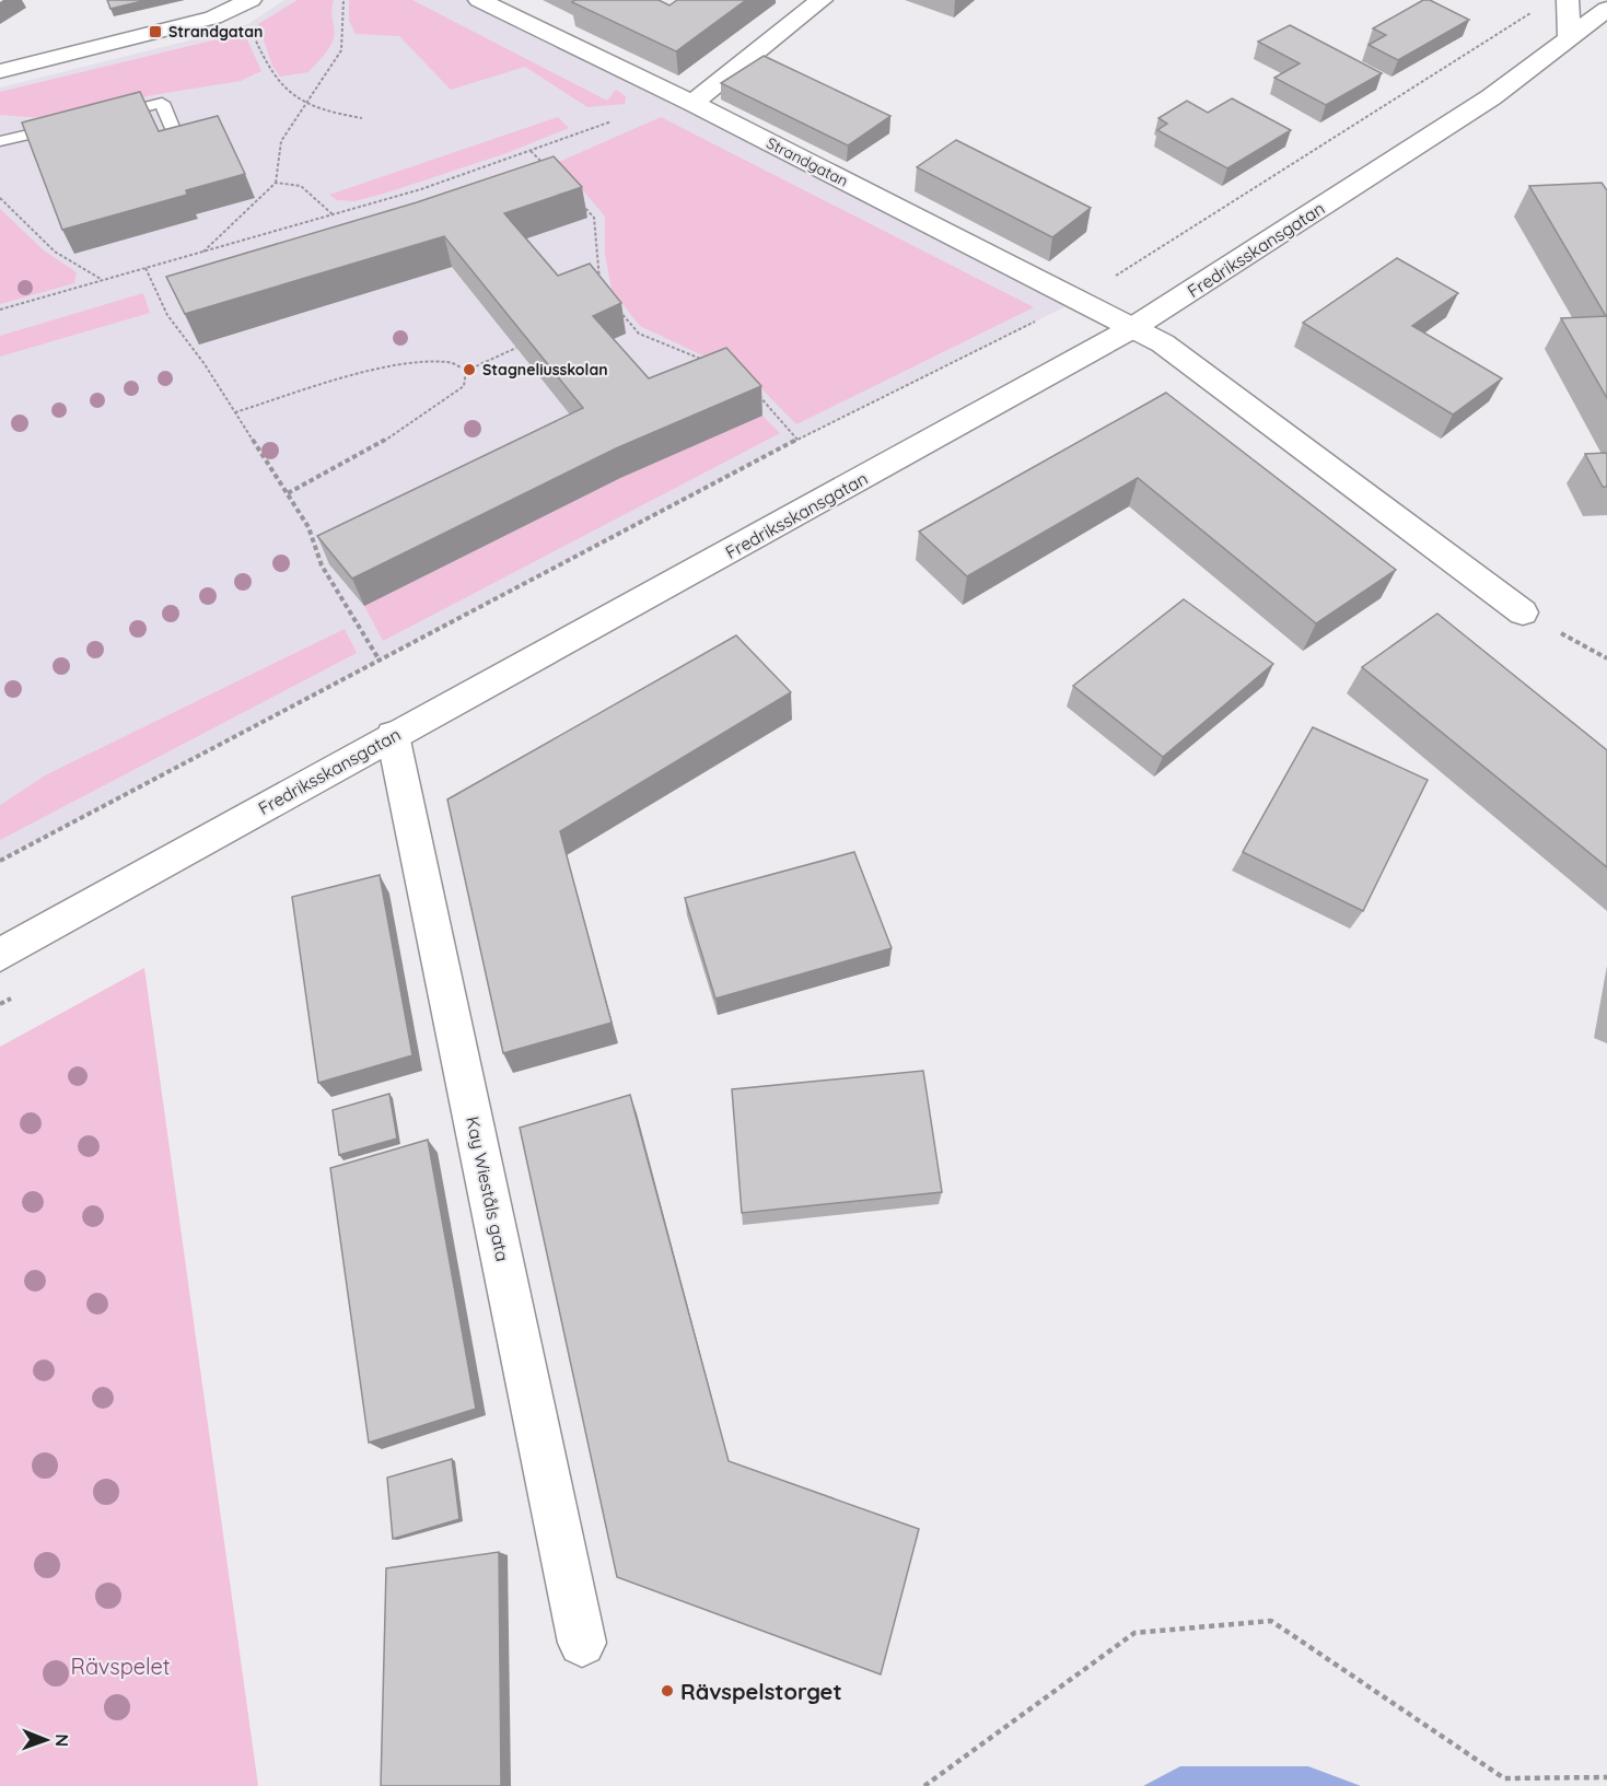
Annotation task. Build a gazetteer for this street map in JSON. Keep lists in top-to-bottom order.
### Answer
{
  "streets": {
    "street": ["Strandgatan", "Fredriksskansgatan", "Kay Wieståls gata"]
  },
  "crossings": [
    ["Strandgatan", "Fredriksskansgatan"],
    ["Fredriksskansgatan", "Kay Wieståls gata"]
  ],
  "parks": ["Rävspelet"],
  "places": {
    "transit": ["Strandgatan"],
    "other": ["Stagneliusskolan", "Rävspelstorget"]
  },
  "north": "right"
}
